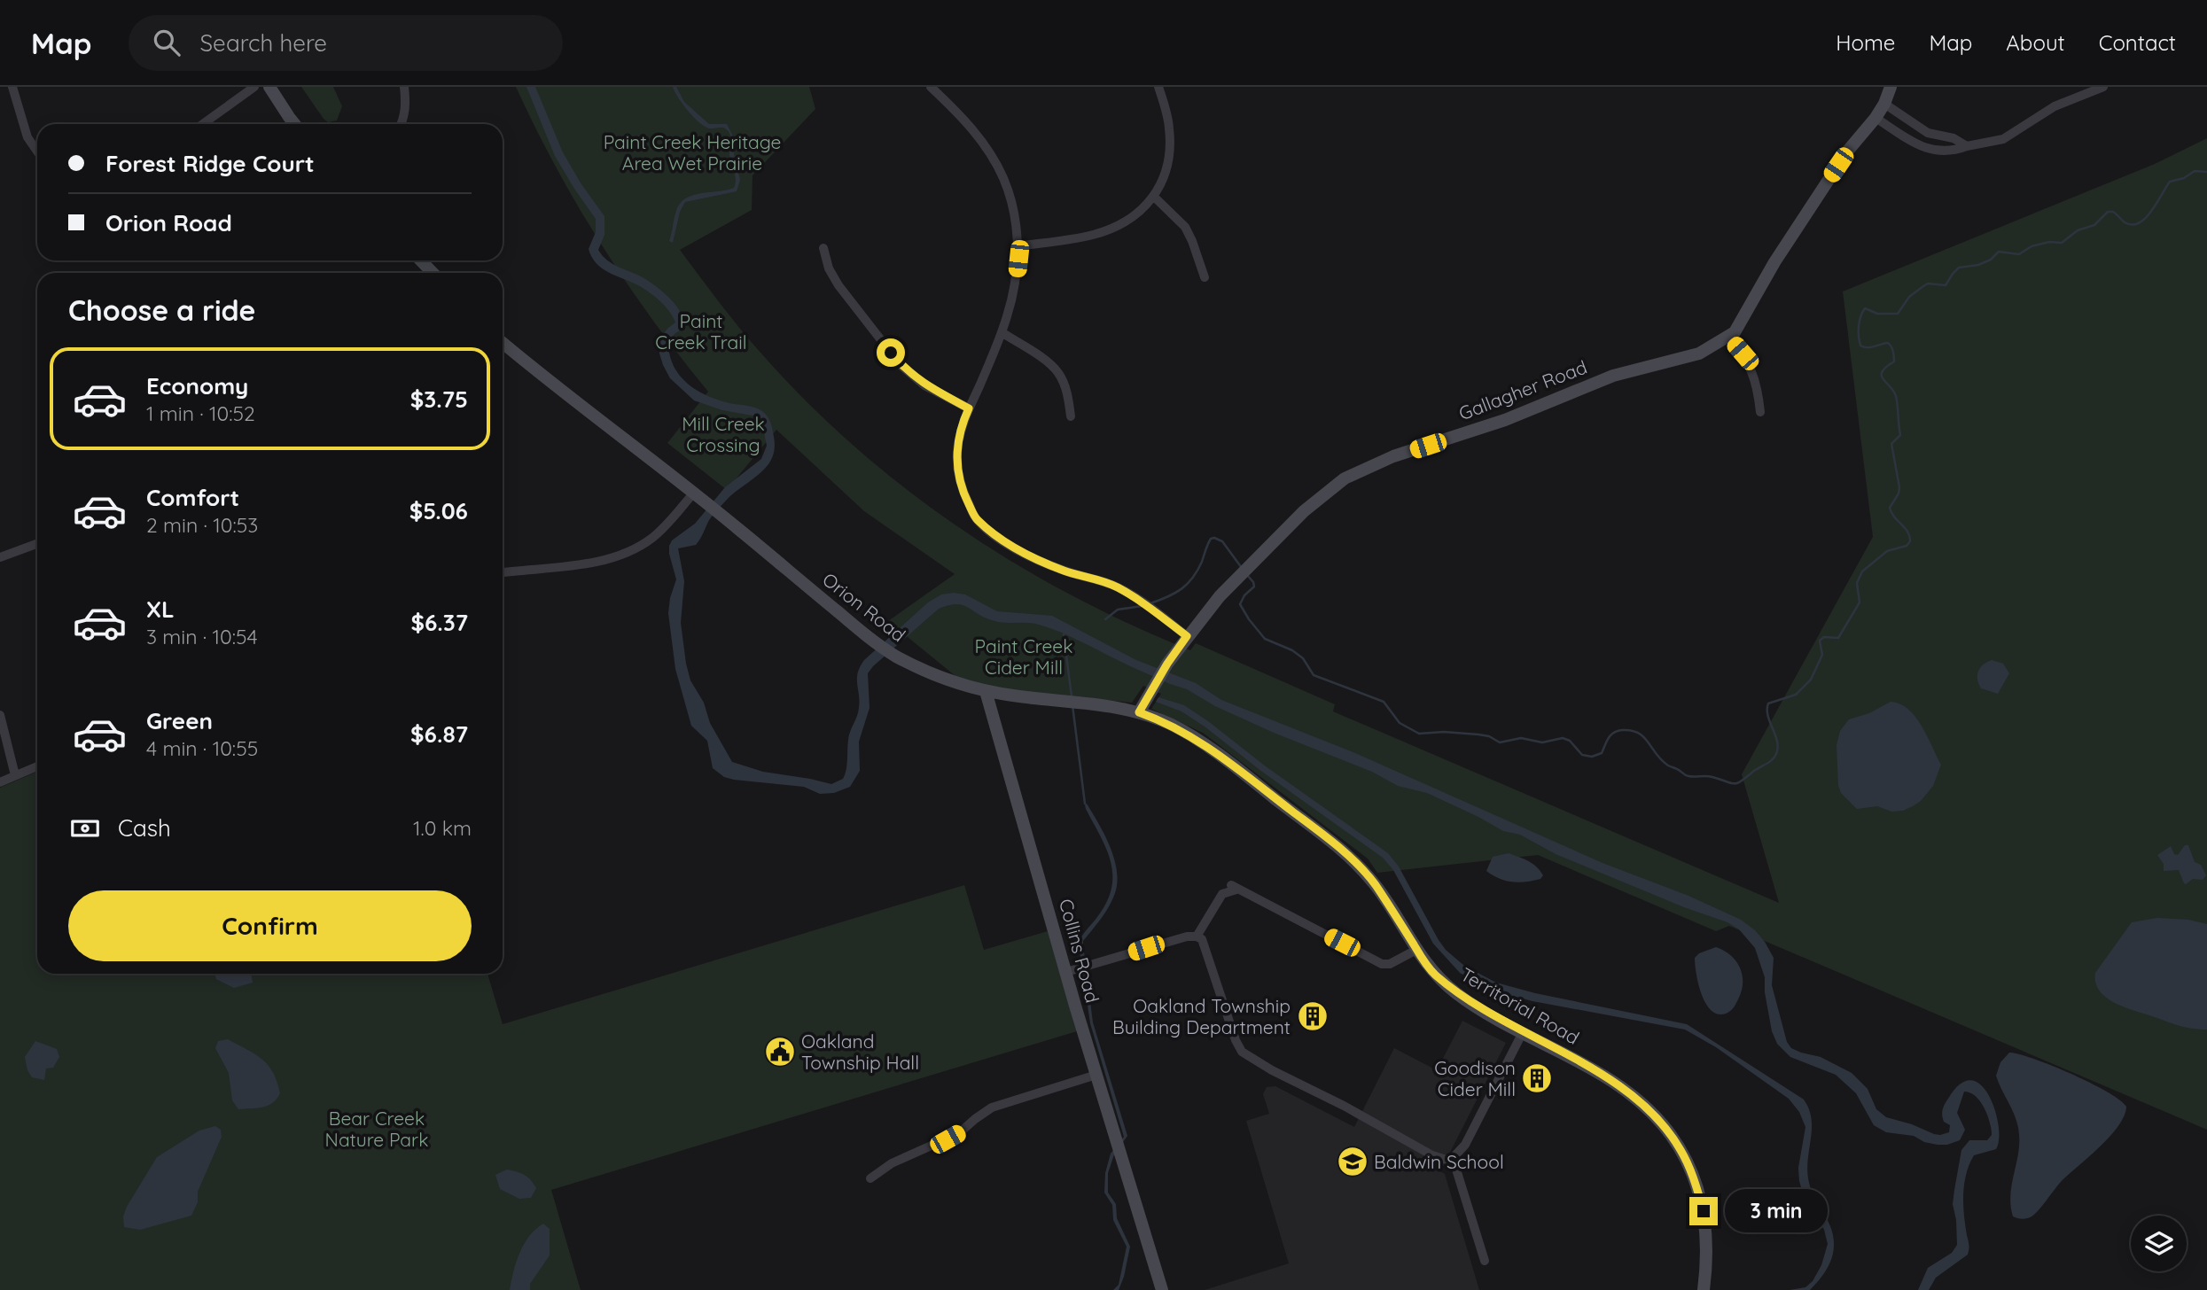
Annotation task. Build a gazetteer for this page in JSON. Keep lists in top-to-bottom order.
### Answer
{
  "streets": {
    "street": [
      "Gallagher Road",
      "Orion Road",
      "Collins Road",
      "Territorial Road"
    ]
  },
  "crossings": [
    ["Gallagher Road", "Orion Road"],
    ["Orion Road", "Collins Road"],
    ["Orion Road", "Territorial Road"]
  ],
  "parks": [
    "Paint Creek Heritage Area Wet Prairie",
    "Paint Creek Trail",
    "Mill Creek Crossing",
    "Paint Creek Cider Mill",
    "Bear Creek Nature Park"
  ],
  "places": {
    "building": ["Oakland Township Building Department", "Goodison Cider Mill"],
    "public building": ["Oakland Township Hall"],
    "school or university": ["Baldwin School"]
  },
  "page": {
    "header": "Map",
    "search": "Search here",
    "nav": [
      "Home",
      "Map",
      "About",
      "Contact"
    ],
    "banner": ["Forest Ridge Court", "Orion Road"],
    "heading": "Choose a ride",
    "list": [
      {
        "name": "Economy",
        "note": "1 min · 10:52",
        "value": "$3.75"
      },
      {
        "name": "Comfort",
        "note": "2 min · 10:53",
        "value": "$5.06"
      },
      {
        "name": "XL",
        "note": "3 min · 10:54",
        "value": "$6.37"
      },
      {
        "name": "Green",
        "note": "4 min · 10:55",
        "value": "$6.87"
      }
    ],
    "pay": ["Cash", "1.0 km"],
    "buttons": "Confirm",
    "bubble": "3 min"
  }
}
